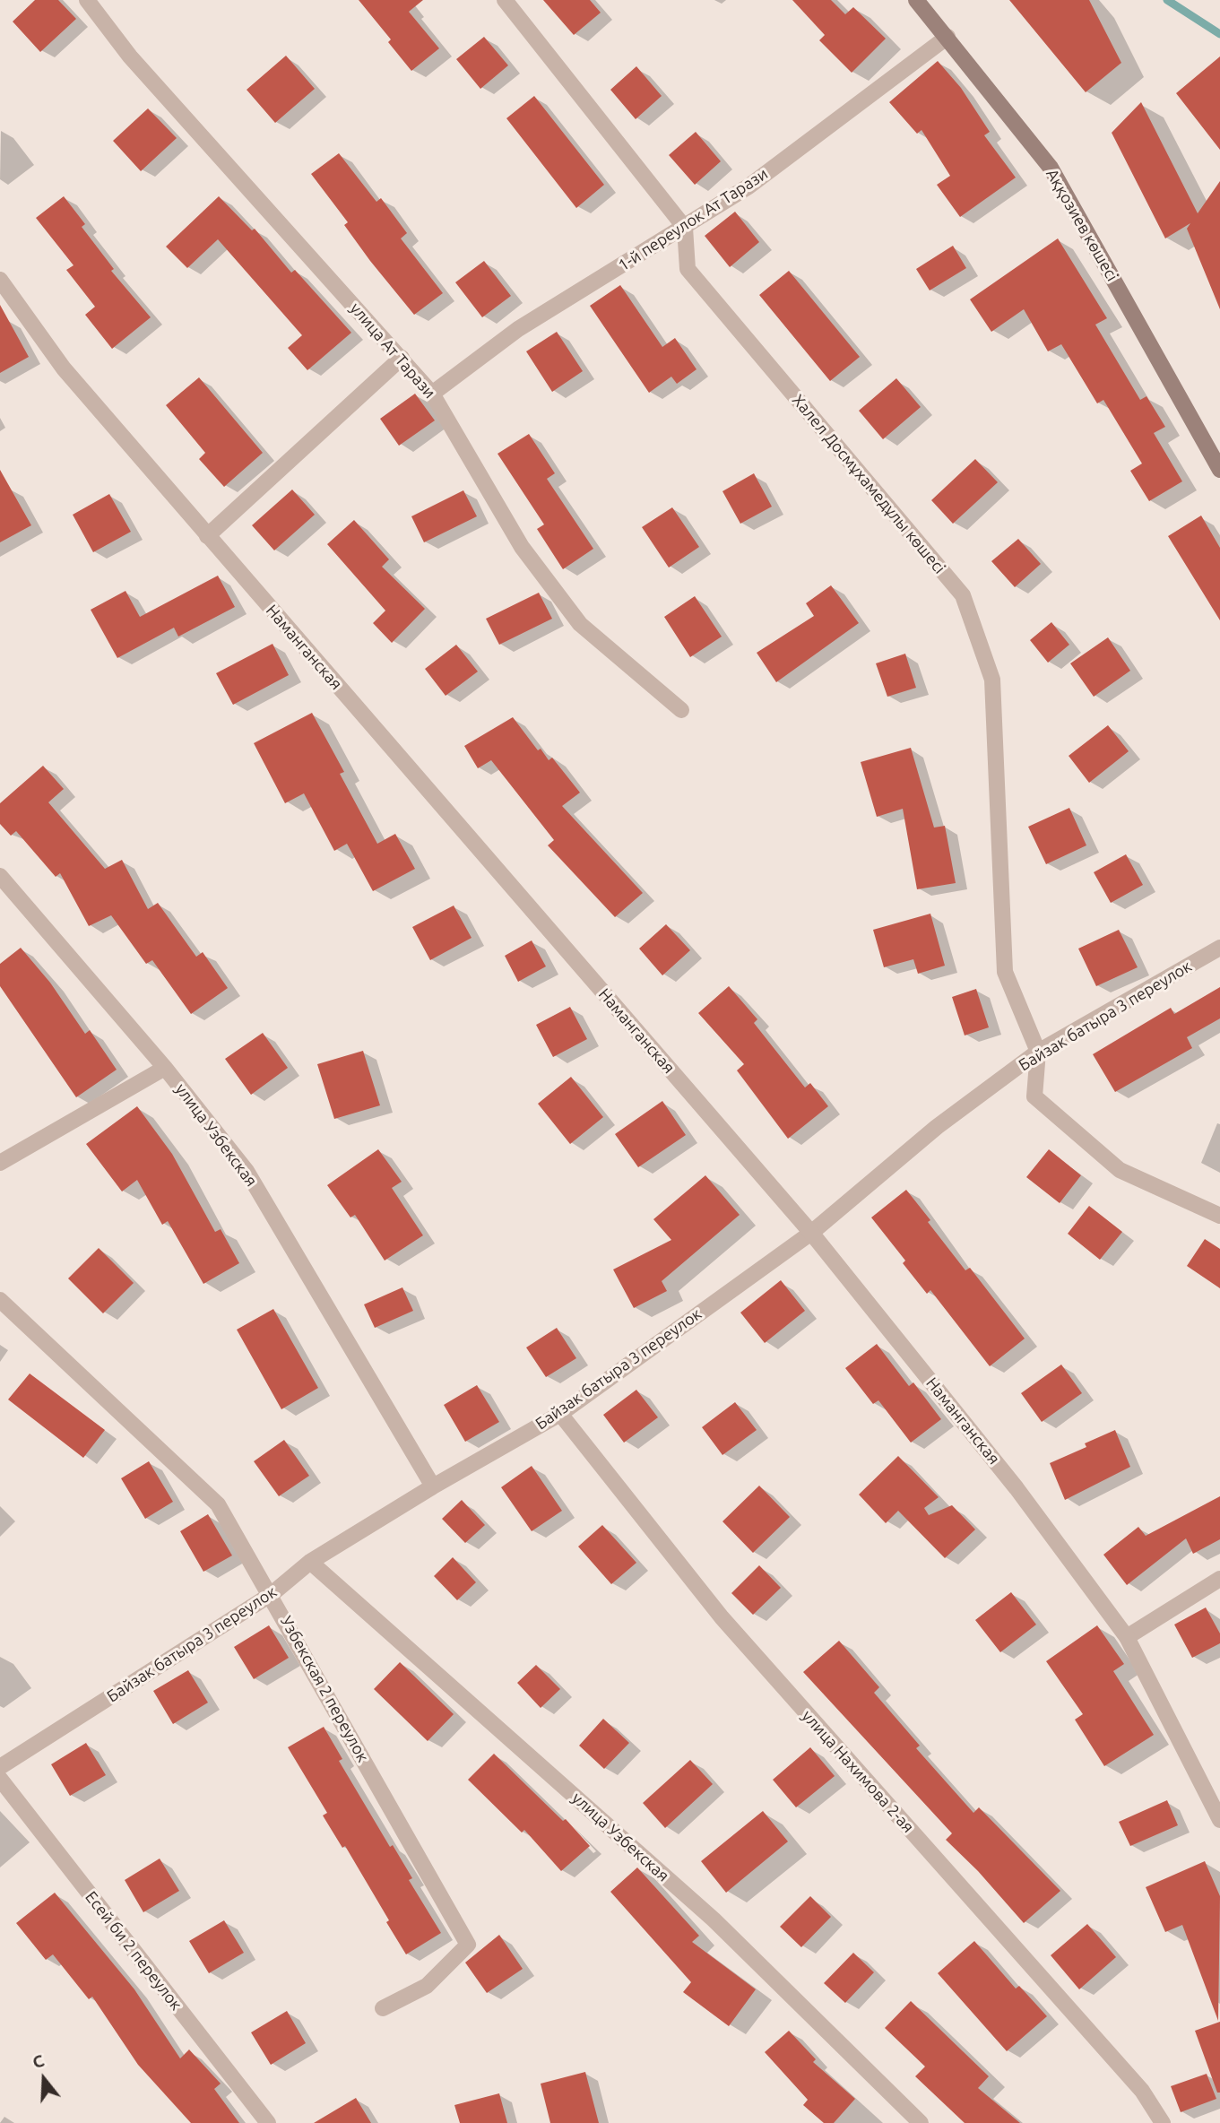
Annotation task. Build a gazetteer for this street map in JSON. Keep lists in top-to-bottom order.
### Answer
{
  "streets": {
    "main road": ["Аққозиев көшесі"],
    "street": [
      "1-й переулок Ат Тарази",
      "улица Ат Тарази",
      "Халел Досмұхамедұлы көшесі",
      "Наманганская",
      "Байзак батыра 3 переулок",
      "улица Узбекская",
      "Узбекская 2 переулок",
      "улица Нахимова 2-ая",
      "Есей би 2 переулок"
    ]
  },
  "crossings": [
    ["1-й переулок Ат Тарази", "Аққозиев көшесі"],
    ["1-й переулок Ат Тарази", "улица Ат Тарази"],
    ["1-й переулок Ат Тарази", "Халел Досмұхамедұлы көшесі"],
    ["Халел Досмұхамедұлы көшесі", "Байзак батыра 3 переулок"],
    ["Наманганская", "Байзак батыра 3 переулок"],
    ["Байзак батыра 3 переулок", "улица Узбекская"],
    ["Байзак батыра 3 переулок", "Узбекская 2 переулок"],
    ["Байзак батыра 3 переулок", "улица Нахимова 2-ая"]
  ],
  "north": "top"
}
